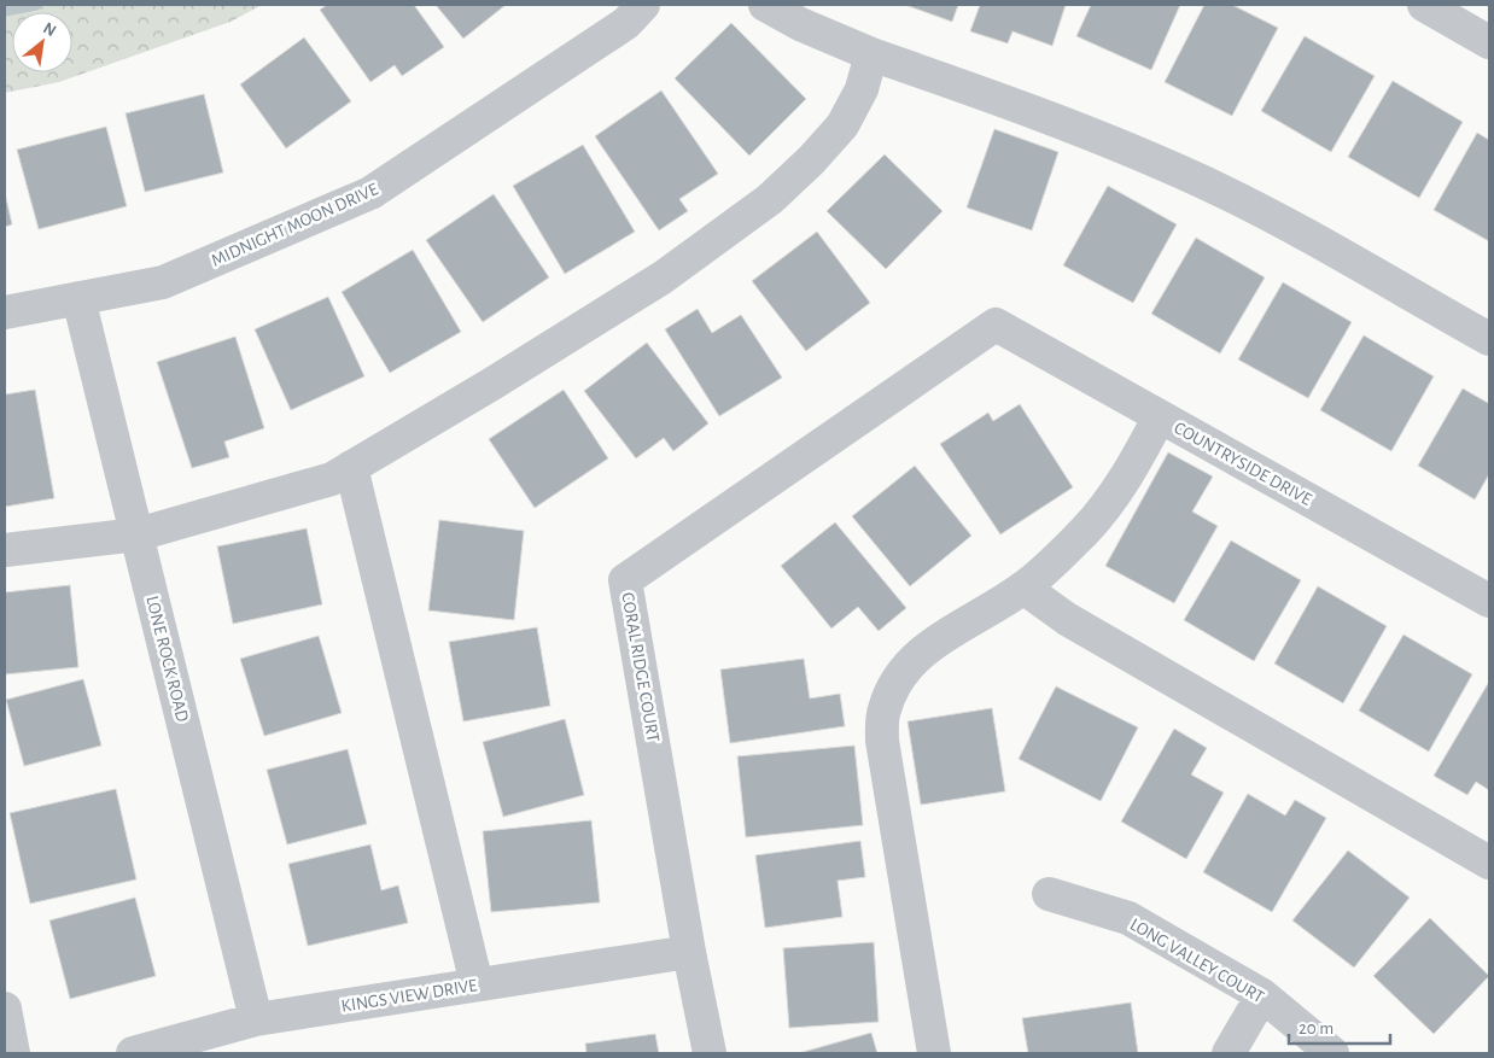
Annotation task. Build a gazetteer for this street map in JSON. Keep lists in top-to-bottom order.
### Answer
{
  "streets": {
    "street": [
      "MIDNIGHT MOON DRIVE",
      "COUNTRYSIDE DRIVE",
      "LONE ROCK ROAD",
      "CORAL RIDGE COURT",
      "LONG VALLEY COURT",
      "KINGS VIEW DRIVE"
    ]
  },
  "crossings": [
    ["MIDNIGHT MOON DRIVE", "LONE ROCK ROAD"],
    ["COUNTRYSIDE DRIVE", "CORAL RIDGE COURT"],
    ["LONE ROCK ROAD", "KINGS VIEW DRIVE"],
    ["CORAL RIDGE COURT", "KINGS VIEW DRIVE"]
  ],
  "scale_bar": "20 m",
  "north": "top right"
}
